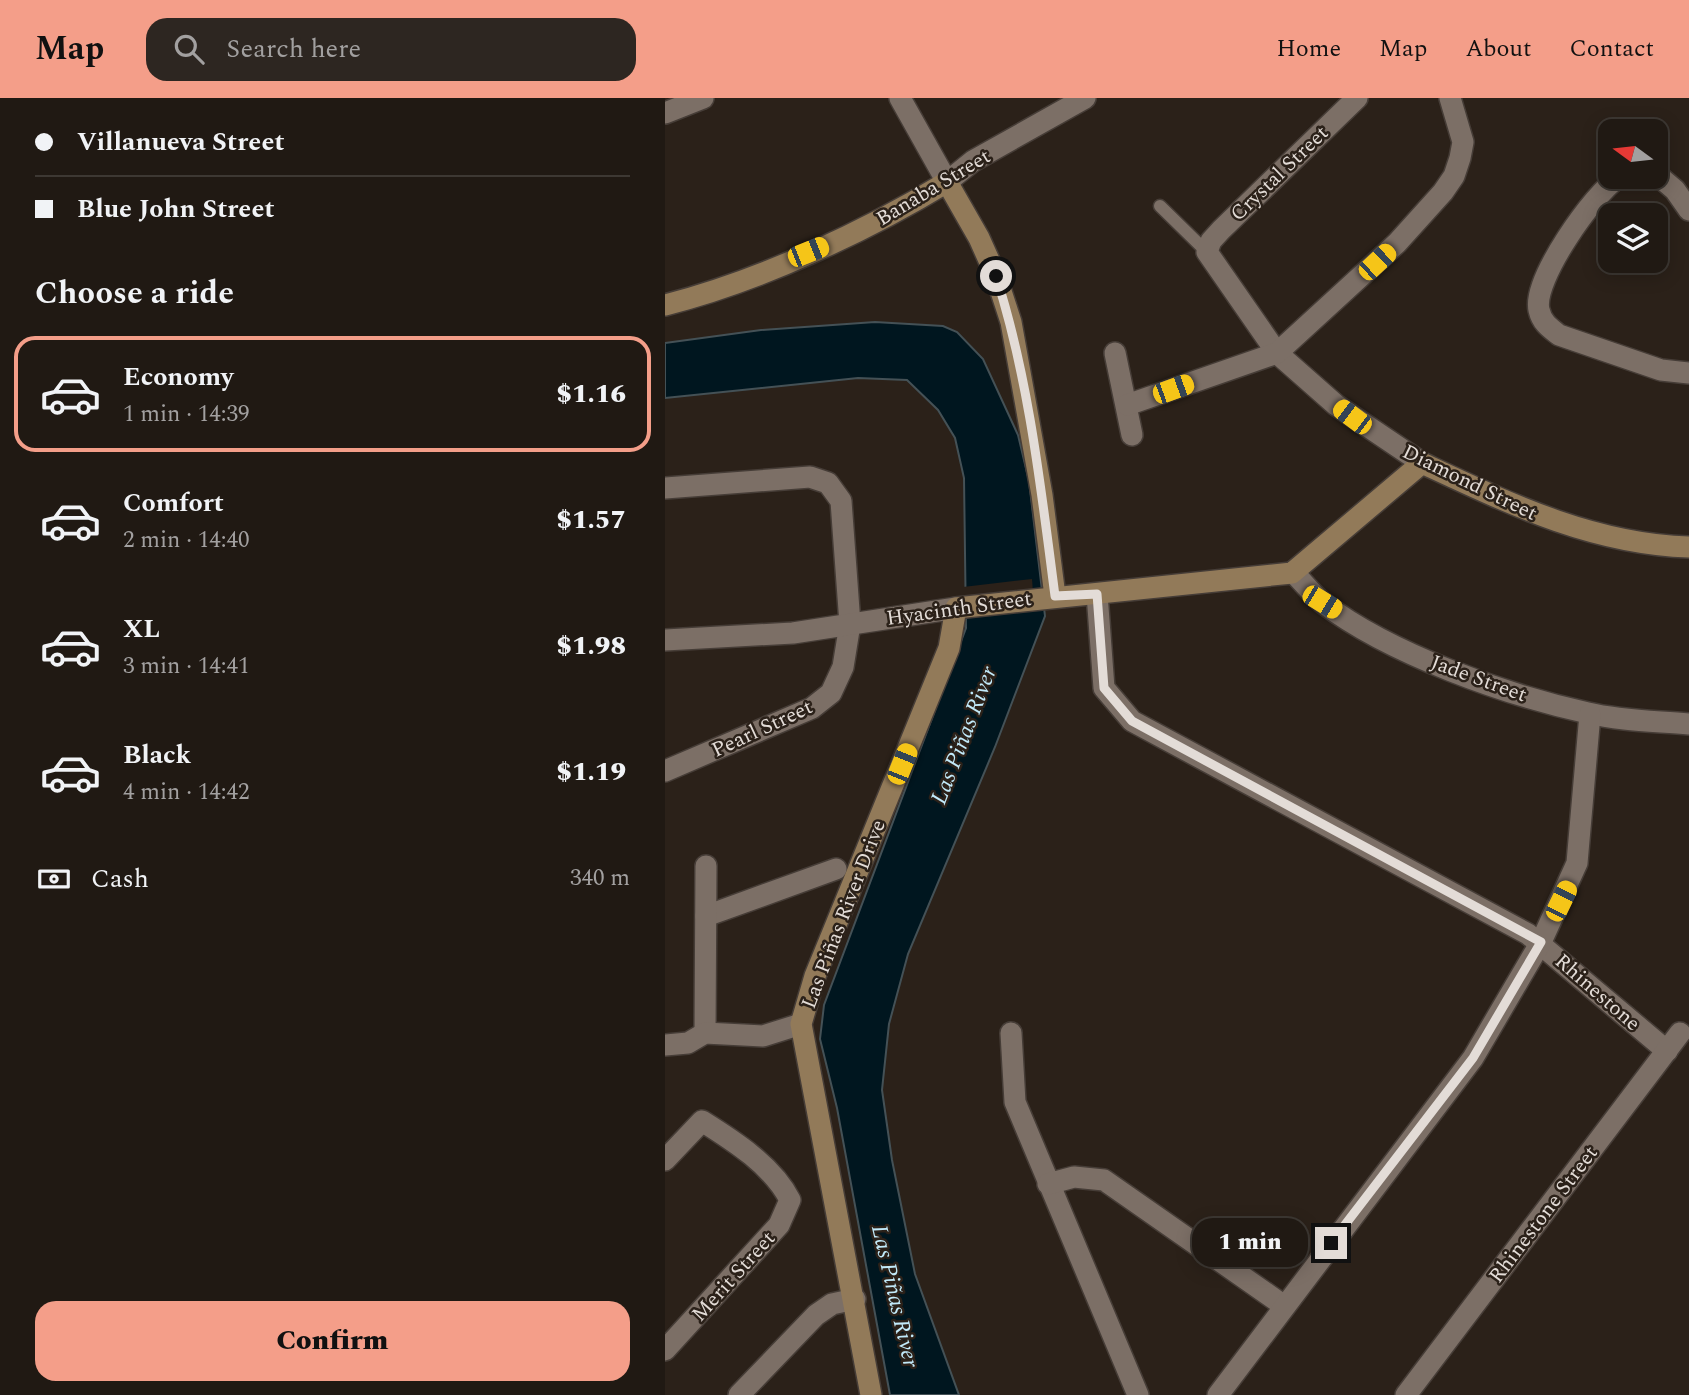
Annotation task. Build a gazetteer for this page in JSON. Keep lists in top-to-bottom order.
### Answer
{
  "streets": {
    "street": [
      "Crystal Street",
      "Banaba Street",
      "Diamond Street",
      "Hyacinth Street",
      "Jade Street",
      "Pearl Street",
      "Las Piñas River Drive",
      "Rhinestone",
      "Rhinestone Street",
      "Merit Street"
    ]
  },
  "crossings": [
    ["Crystal Street", "Diamond Street"],
    ["Hyacinth Street", "Jade Street"],
    ["Hyacinth Street", "Pearl Street"],
    ["Hyacinth Street", "Las Piñas River Drive"],
    ["Hyacinth Street", "Rhinestone"],
    ["Rhinestone", "Rhinestone Street"]
  ],
  "water": ["Las Piñas River"],
  "north": "left",
  "page": {
    "header": "Map",
    "search": "Search here",
    "nav": [
      "Home",
      "Map",
      "About",
      "Contact"
    ],
    "banner": ["Villanueva Street", "Blue John Street"],
    "heading": "Choose a ride",
    "list": [
      {
        "name": "Economy",
        "note": "1 min · 14:39",
        "value": "$1.16"
      },
      {
        "name": "Comfort",
        "note": "2 min · 14:40",
        "value": "$1.57"
      },
      {
        "name": "XL",
        "note": "3 min · 14:41",
        "value": "$1.98"
      },
      {
        "name": "Black",
        "note": "4 min · 14:42",
        "value": "$1.19"
      }
    ],
    "pay": ["Cash", "340 m"],
    "bubble": "1 min",
    "buttons": "Confirm"
  }
}
